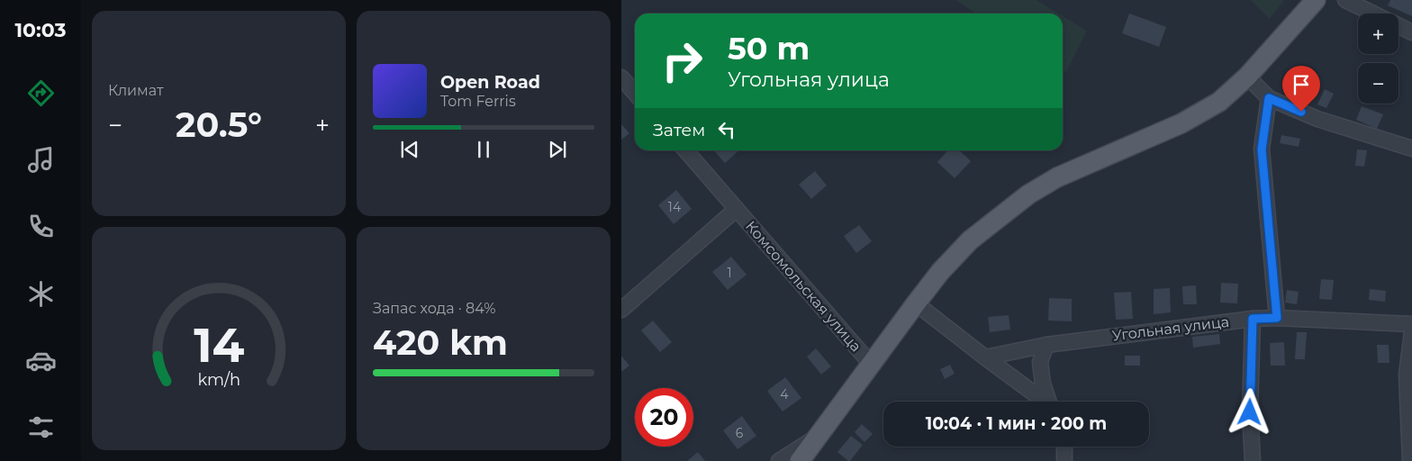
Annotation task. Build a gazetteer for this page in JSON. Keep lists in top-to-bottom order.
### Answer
{
  "streets": {
    "street": ["Комсомольская улица", "Угольная улица"]
  },
  "house_numbers": [
    "14",
    "1",
    "4",
    "6"
  ],
  "page": {
    "tabs": "10:03",
    "tile": [
      "Климат",
      ["Запас хода · 84%", "420 km"]
    ],
    "map_buttons": ["+", "−"],
    "turn": ["50 m", "Угольная улица"],
    "song": ["Open Road", "Tom Ferris"],
    "heat": ["−", "20.5°", "+"],
    "then": "Затем",
    "limit": "20",
    "trip": "10:04 · 1 мин · 200 m",
    "gauge": ["14", "km/h"]
  }
}
